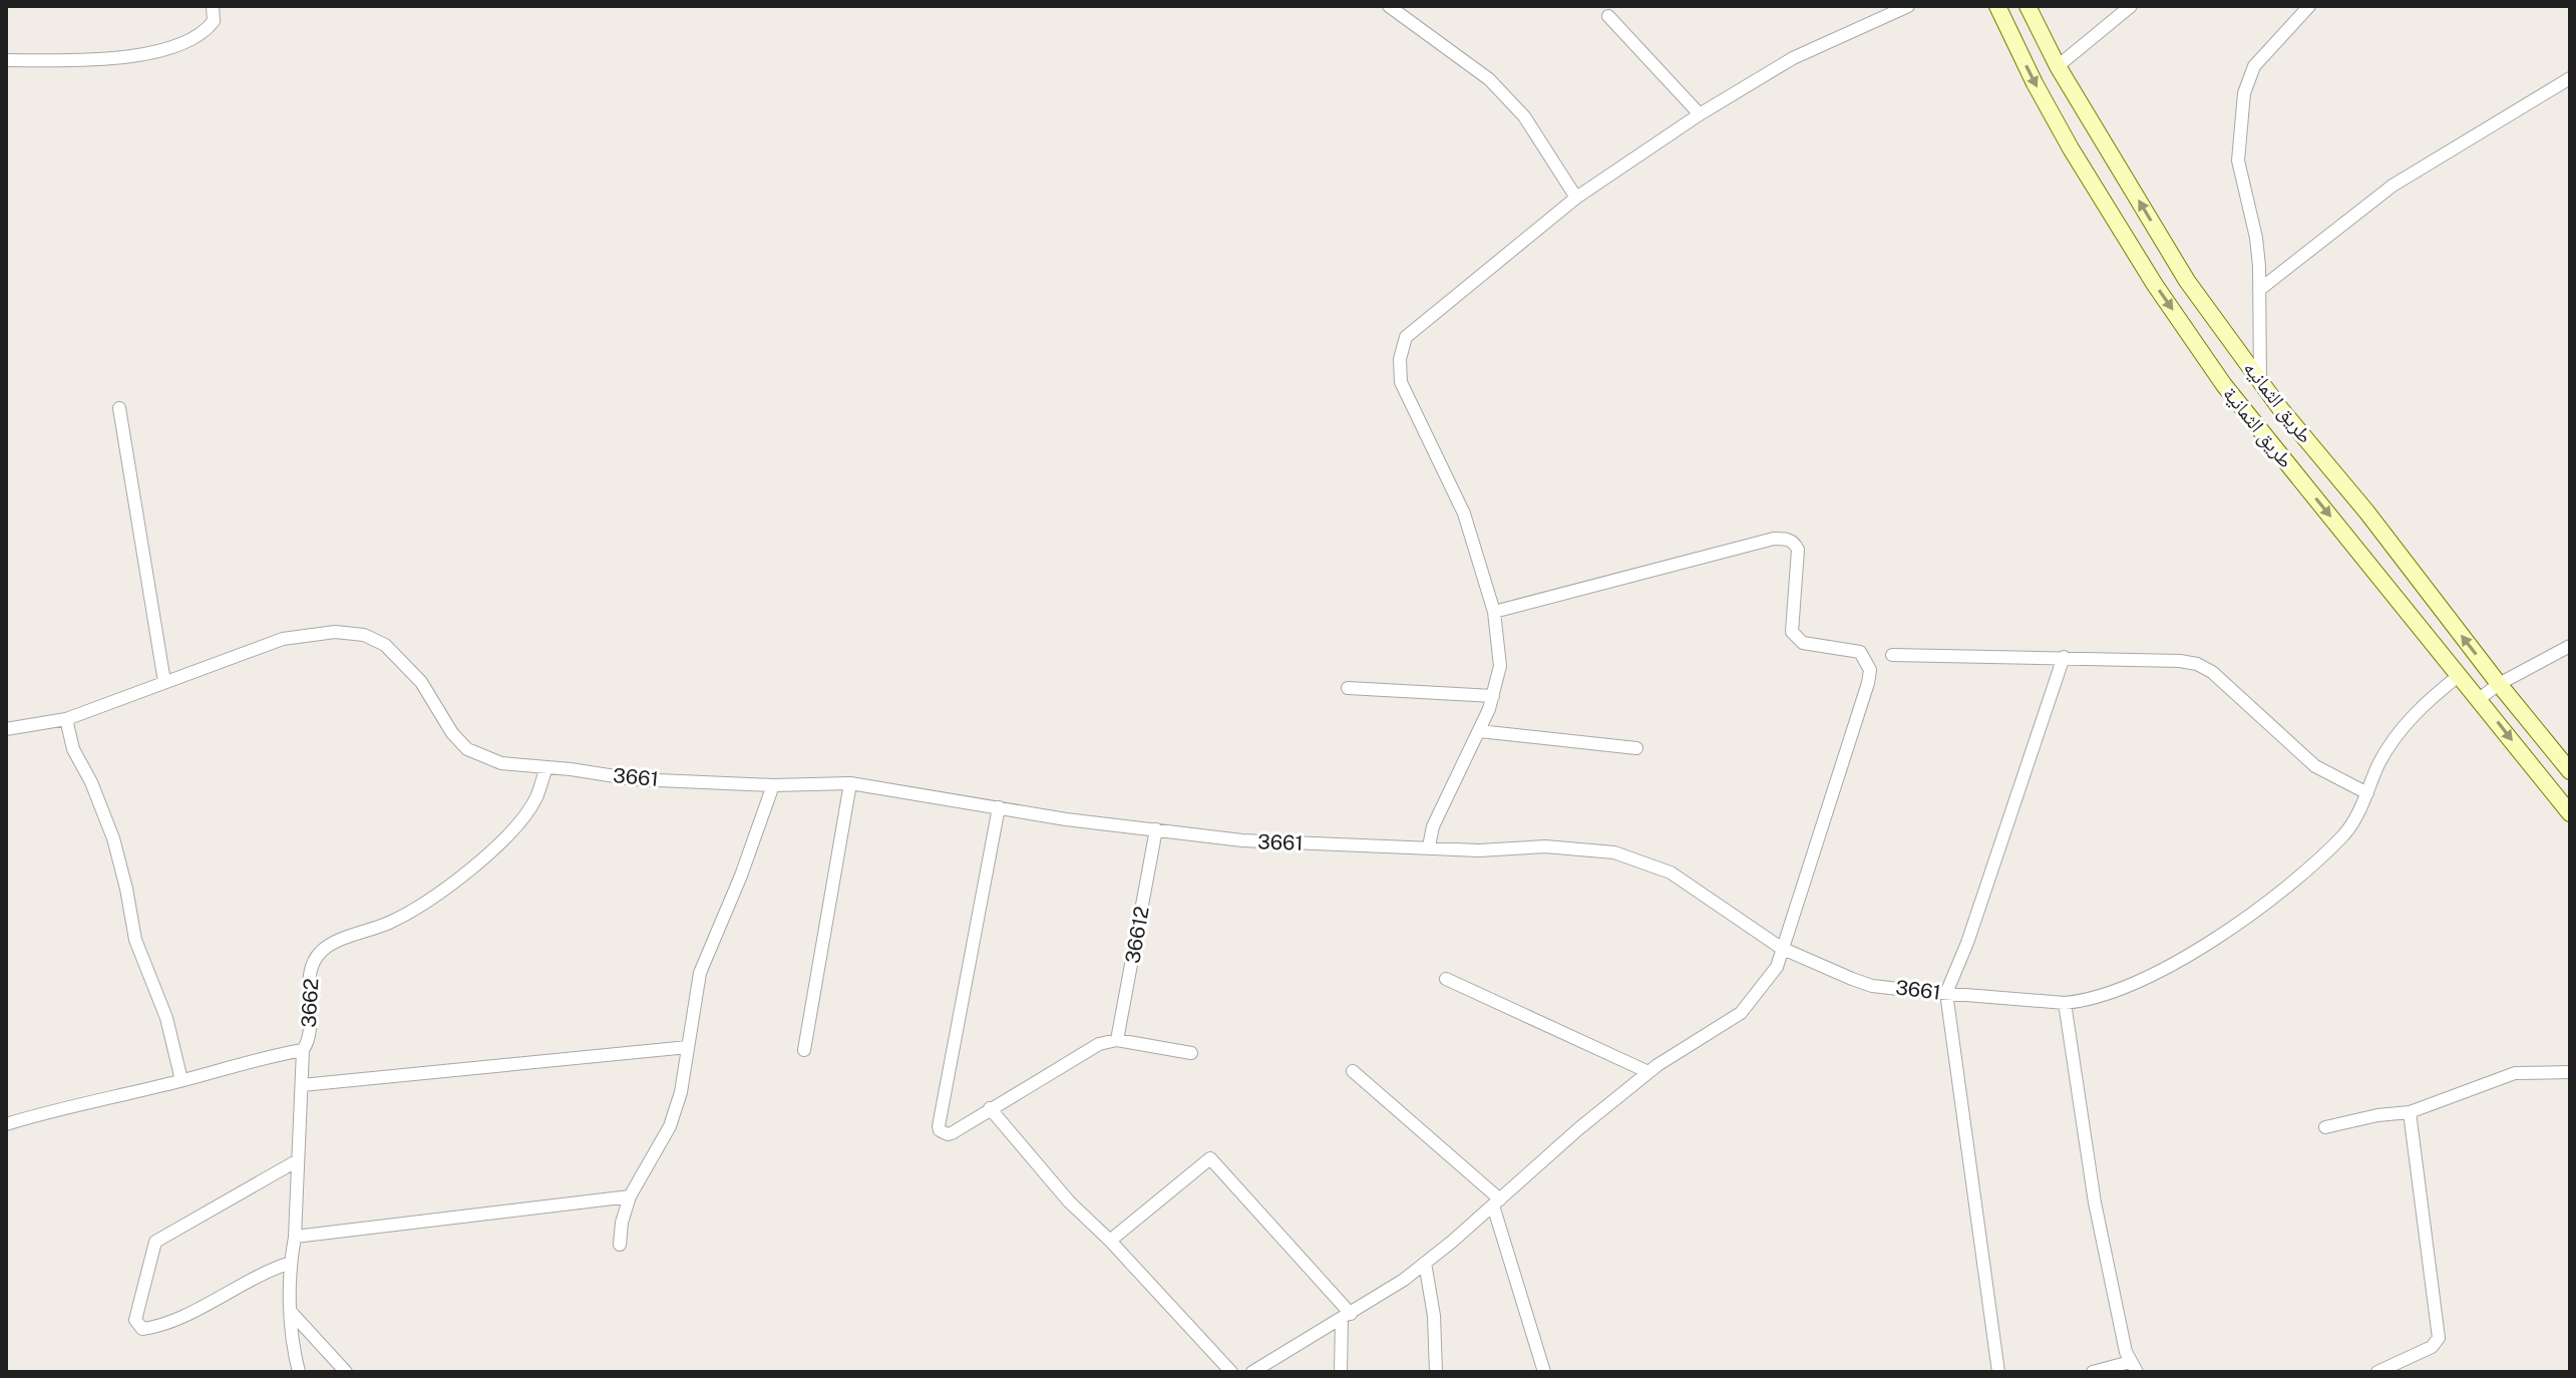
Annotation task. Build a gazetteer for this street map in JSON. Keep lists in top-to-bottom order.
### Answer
{
  "streets": {
    "street": [
      "طريق الثمانيه",
      "طريق الثمانية",
      "3661",
      "36612",
      "3662"
    ]
  },
  "crossings": [
    ["طريق الثمانية", "3661"],
    ["3661", "36612"],
    ["3661", "3662"]
  ],
  "one_way": ["طريق الثمانيه", "طريق الثمانية"]
}
